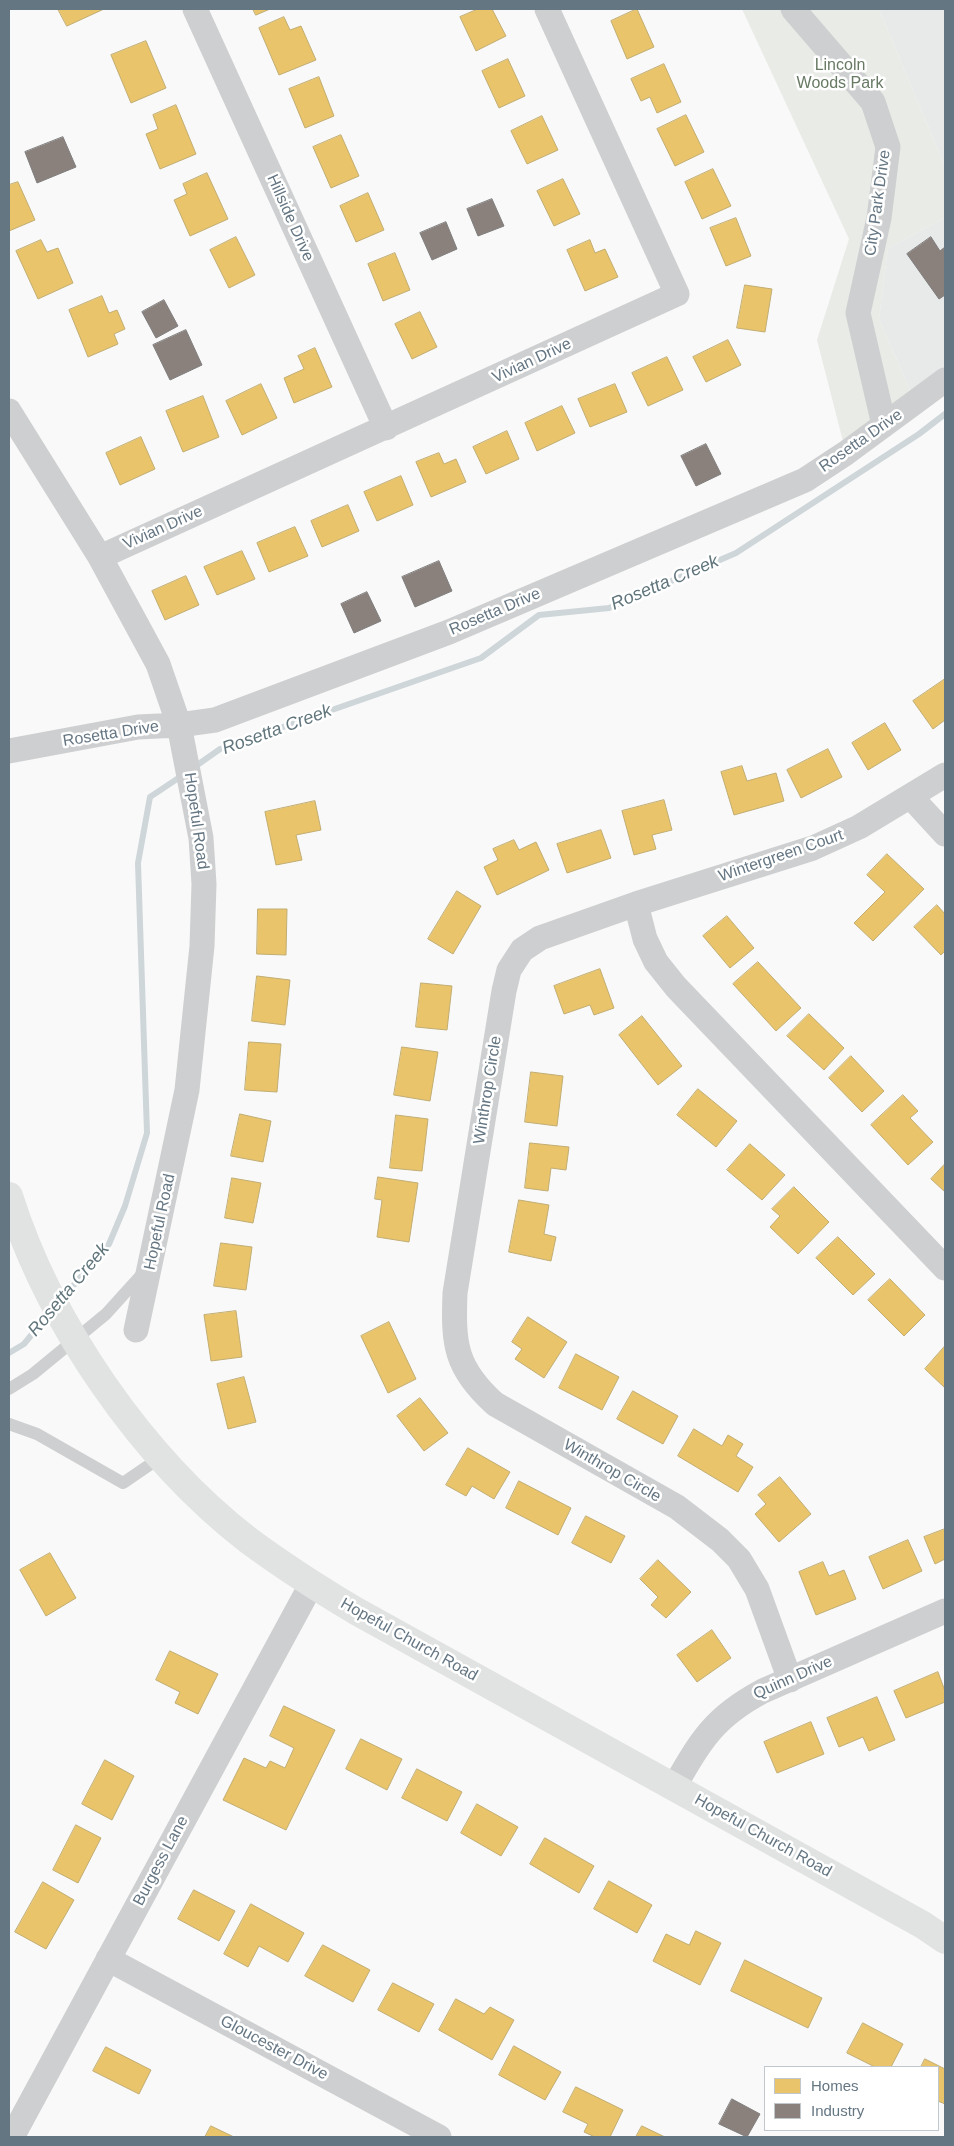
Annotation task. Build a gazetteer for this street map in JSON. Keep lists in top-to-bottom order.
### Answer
{
  "streets": {
    "main road": ["Hopeful Church Road"],
    "street": [
      "City Park Drive",
      "Hillside Drive",
      "Vivian Drive",
      "Rosetta Drive",
      "Hopeful Road",
      "Wintergreen Court",
      "Winthrop Circle",
      "Quinn Drive",
      "Burgess Lane",
      "Gloucester Drive"
    ]
  },
  "crossings": [
    ["City Park Drive", "Rosetta Drive"],
    ["Hillside Drive", "Vivian Drive"],
    ["Vivian Drive", "Hopeful Road"],
    ["Rosetta Drive", "Hopeful Road"],
    ["Wintergreen Court", "Winthrop Circle"],
    ["Winthrop Circle", "Quinn Drive"],
    ["Hopeful Church Road", "Quinn Drive"],
    ["Hopeful Church Road", "Burgess Lane"],
    ["Burgess Lane", "Gloucester Drive"]
  ],
  "water": ["Rosetta Creek"],
  "parks": ["Lincoln Woods Park"],
  "legend": ["Homes", "Industry"]
}
